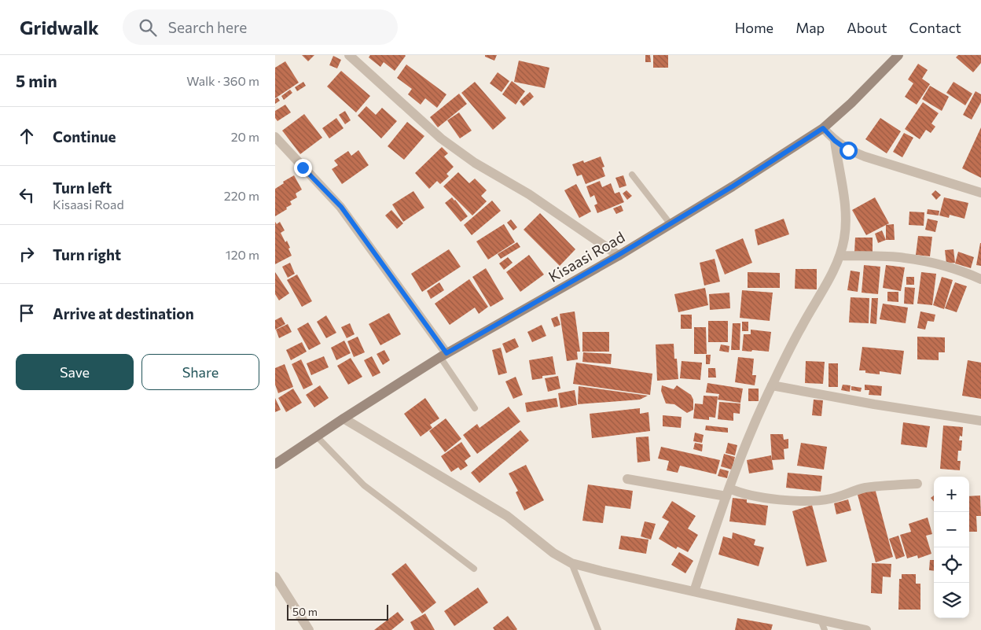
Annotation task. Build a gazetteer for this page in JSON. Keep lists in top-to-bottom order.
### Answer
{
  "streets": {
    "main road": ["Kisaasi Road"]
  },
  "scale_bar": "50 m",
  "page": {
    "header": "Gridwalk",
    "search": "Search here",
    "nav": [
      "Home",
      "Map",
      "About",
      "Contact"
    ],
    "heading": ["5 min", "Walk · 360 m"],
    "list": [
      ["Continue", "20 m"],
      ["Turn left", "Kisaasi Road", "220 m"],
      ["Turn right", "120 m"],
      "Arrive at destination"
    ],
    "buttons": ["Save", "Share"],
    "map_buttons": ["+", "−"],
    "scale": "50 m"
  }
}
